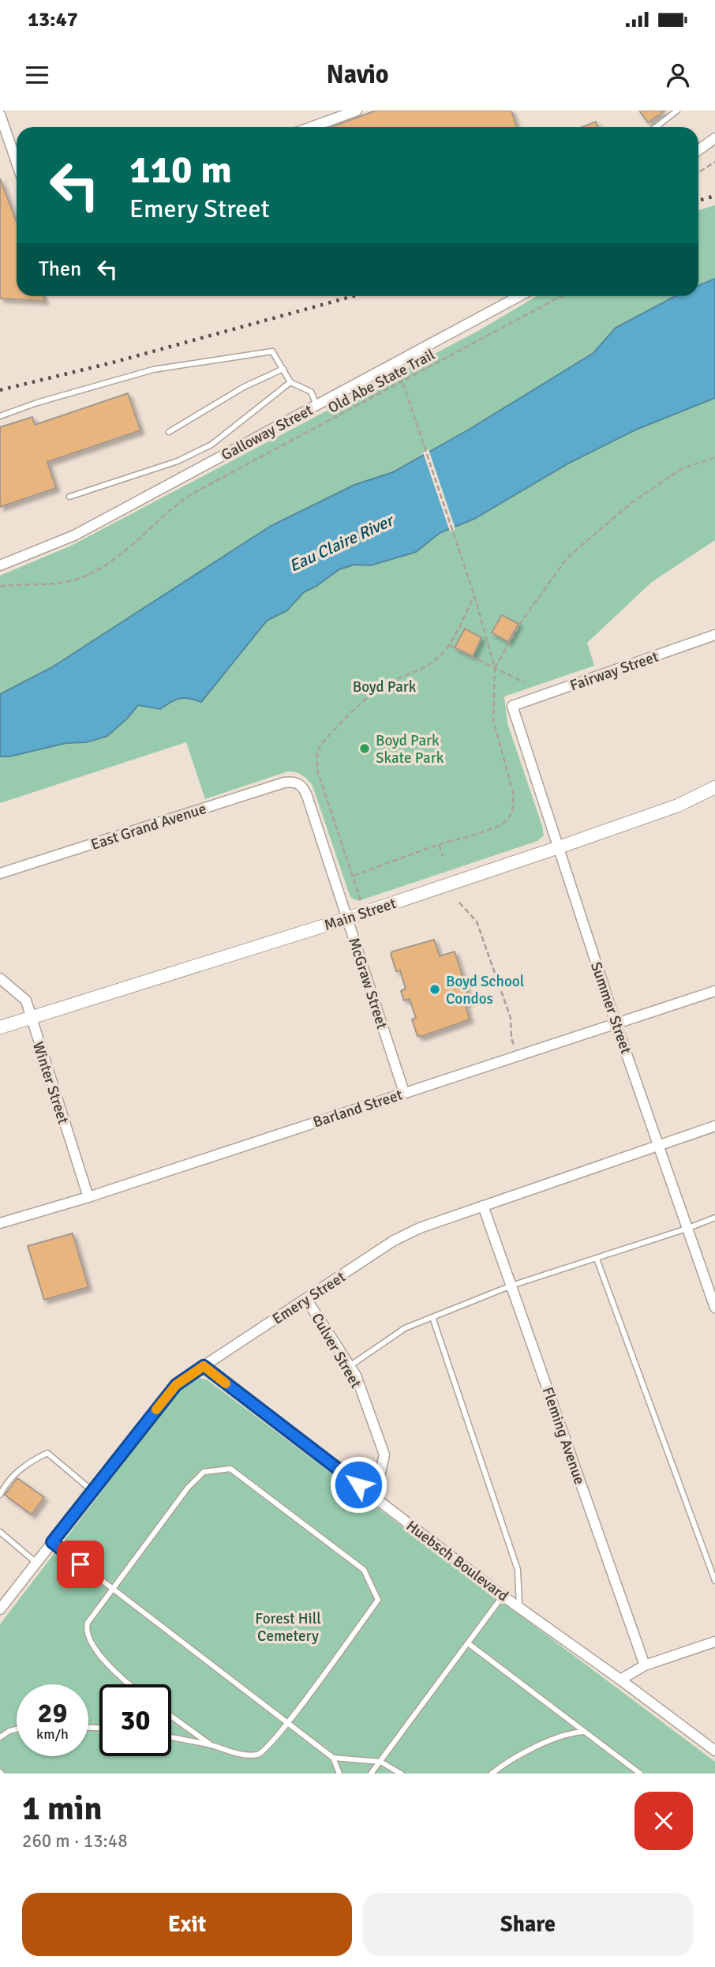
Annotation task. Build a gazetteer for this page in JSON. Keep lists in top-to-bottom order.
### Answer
{
  "streets": {
    "street": [
      "Galloway Street",
      "Fairway Street",
      "East Grand Avenue",
      "Main Street",
      "McGraw Street",
      "Summer Street",
      "Winter Street",
      "Barland Street",
      "Emery Street",
      "Culver Street",
      "Fleming Avenue",
      "Huebsch Boulevard"
    ],
    "path": ["Old Abe State Trail"]
  },
  "crossings": [
    ["Fairway Street", "Summer Street"],
    ["East Grand Avenue", "McGraw Street"],
    ["Main Street", "McGraw Street"],
    ["Main Street", "Summer Street"],
    ["Main Street", "Winter Street"],
    ["McGraw Street", "Barland Street"],
    ["Summer Street", "Barland Street"],
    ["Summer Street", "Emery Street"],
    ["Winter Street", "Barland Street"],
    ["Emery Street", "Culver Street"],
    ["Emery Street", "Fleming Avenue"],
    ["Emery Street", "Huebsch Boulevard"],
    ["Culver Street", "Huebsch Boulevard"]
  ],
  "water": ["Eau Claire River"],
  "parks": ["Boyd Park", "Forest Hill Cemetery"],
  "places": ["Boyd Park Skate Park", "Boyd School Condos"],
  "page": {
    "status": "13:47",
    "header": "Navio",
    "turn": ["110 m", "Emery Street"],
    "then": "Then",
    "speed": "29 km/h",
    "limit": "30",
    "heading": ["1 min", "260 m · 13:48"],
    "buttons": ["Exit", "Share"]
  }
}
